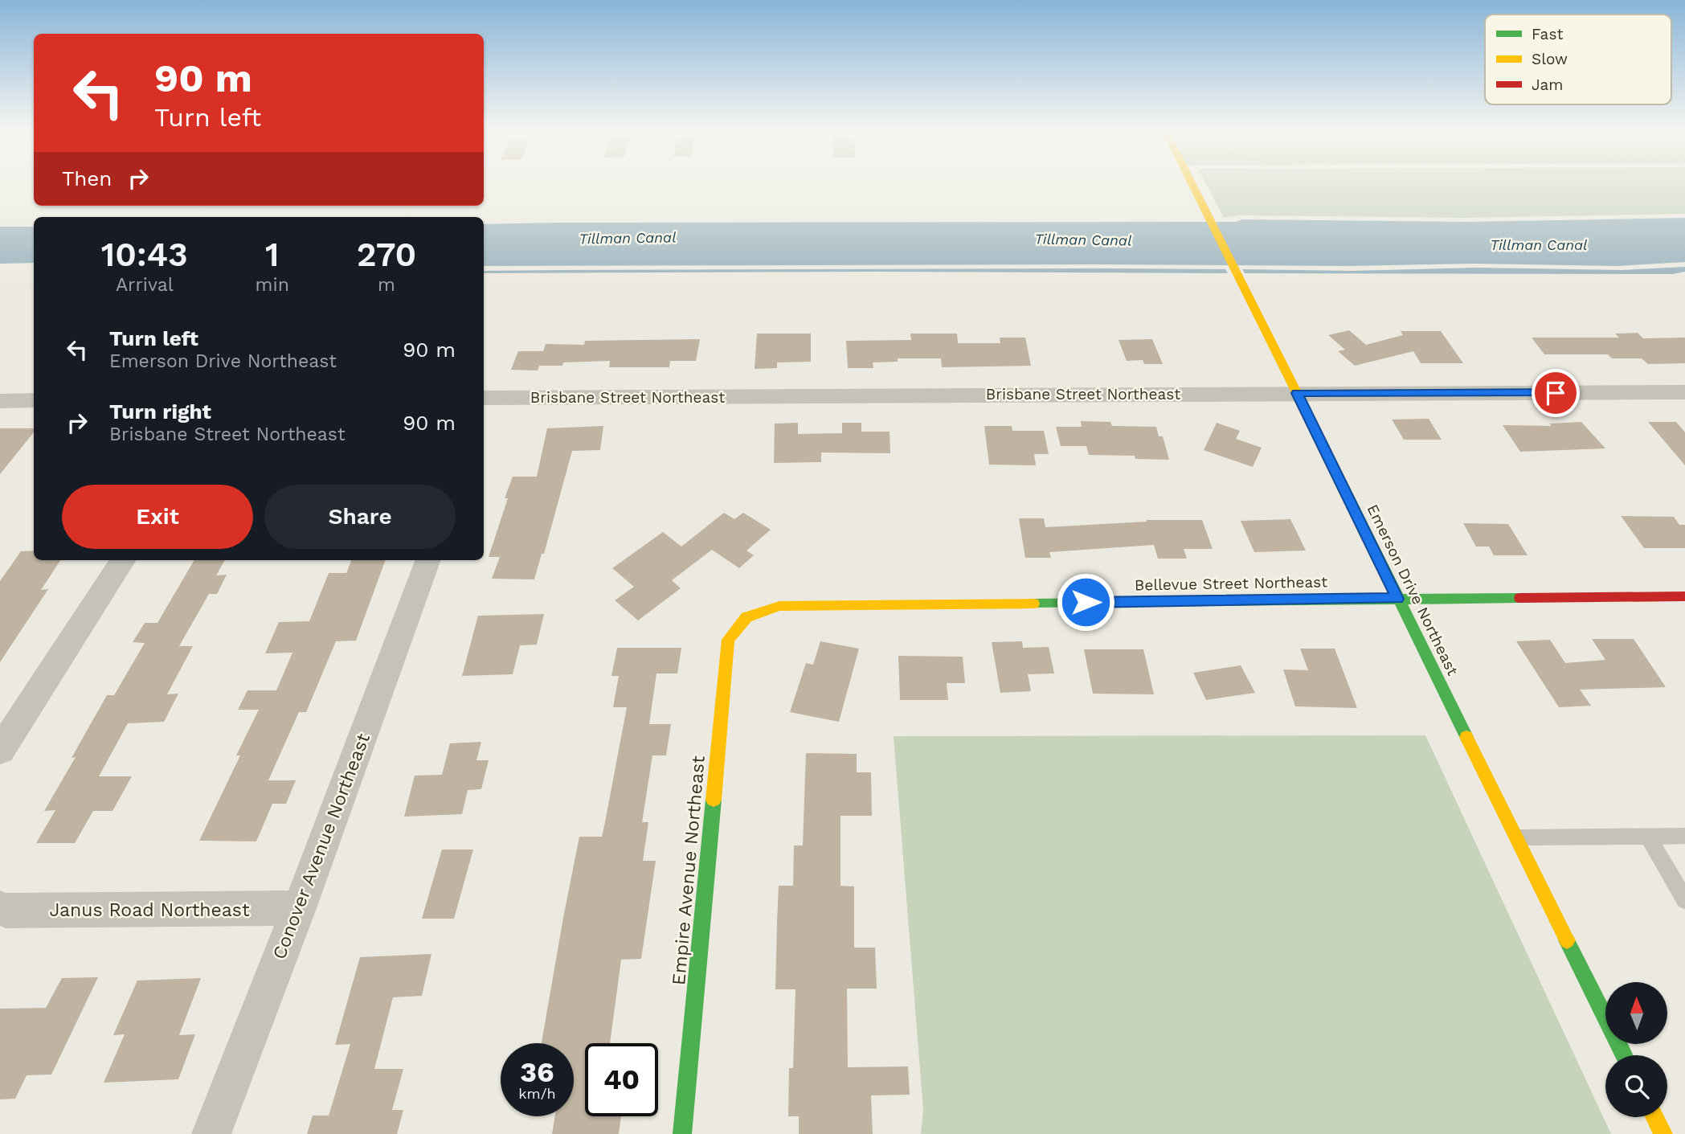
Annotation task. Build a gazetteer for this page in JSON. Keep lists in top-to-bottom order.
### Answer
{
  "streets": {
    "street": [
      "Brisbane Street Northeast",
      "Bellevue Street Northeast",
      "Emerson Drive Northeast",
      "Conover Avenue Northeast",
      "Empire Avenue Northeast",
      "Janus Road Northeast"
    ]
  },
  "crossings": [
    ["Brisbane Street Northeast", "Emerson Drive Northeast"],
    ["Bellevue Street Northeast", "Emerson Drive Northeast"],
    ["Bellevue Street Northeast", "Empire Avenue Northeast"],
    ["Conover Avenue Northeast", "Janus Road Northeast"]
  ],
  "water": ["Tillman Canal"],
  "legend": ["Fast", "Slow", "Jam"],
  "north": "top",
  "page": {
    "turn": ["90 m", "Turn left"],
    "then": "Then",
    "eta": [
      "10:43",
      "Arrival",
      "1",
      "min",
      "270",
      "m"
    ],
    "list": [
      {
        "name": "Turn left",
        "note": "Emerson Drive Northeast",
        "value": "90 m"
      },
      {
        "name": "Turn right",
        "note": "Brisbane Street Northeast",
        "value": "90 m"
      }
    ],
    "buttons": ["Exit", "Share"],
    "speed": "36 km/h",
    "limit": "40"
  }
}
